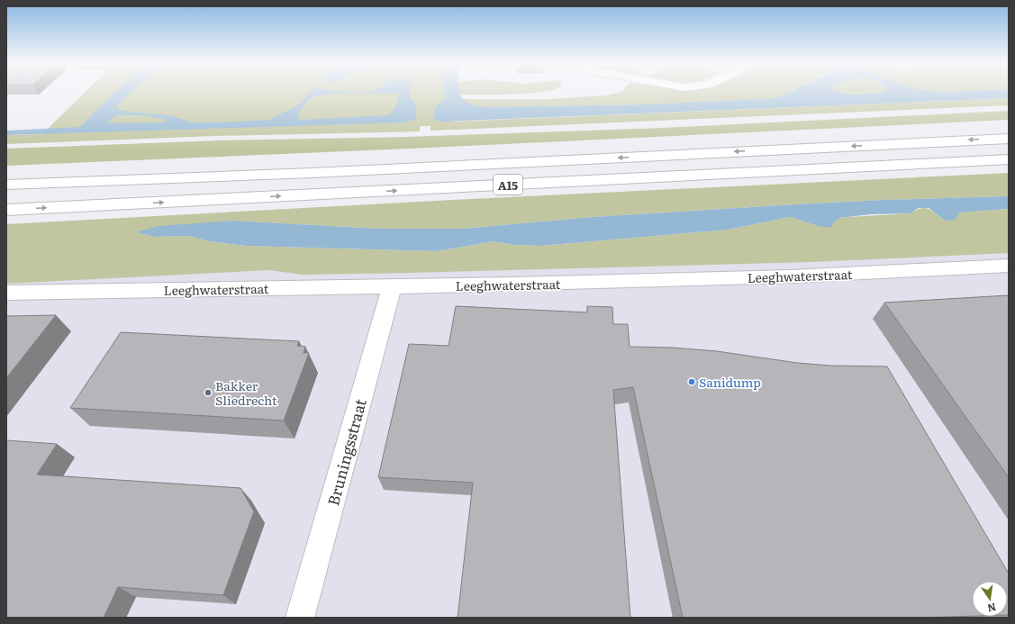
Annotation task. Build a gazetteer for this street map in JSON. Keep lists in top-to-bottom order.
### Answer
{
  "streets": {
    "main road": ["A15", "Leeghwaterstraat", "Bruningsstraat"]
  },
  "crossings": [
    ["Leeghwaterstraat", "Bruningsstraat"]
  ],
  "places": ["Sanidump", "Bakker Sliedrecht"],
  "north": "bottom"
}
